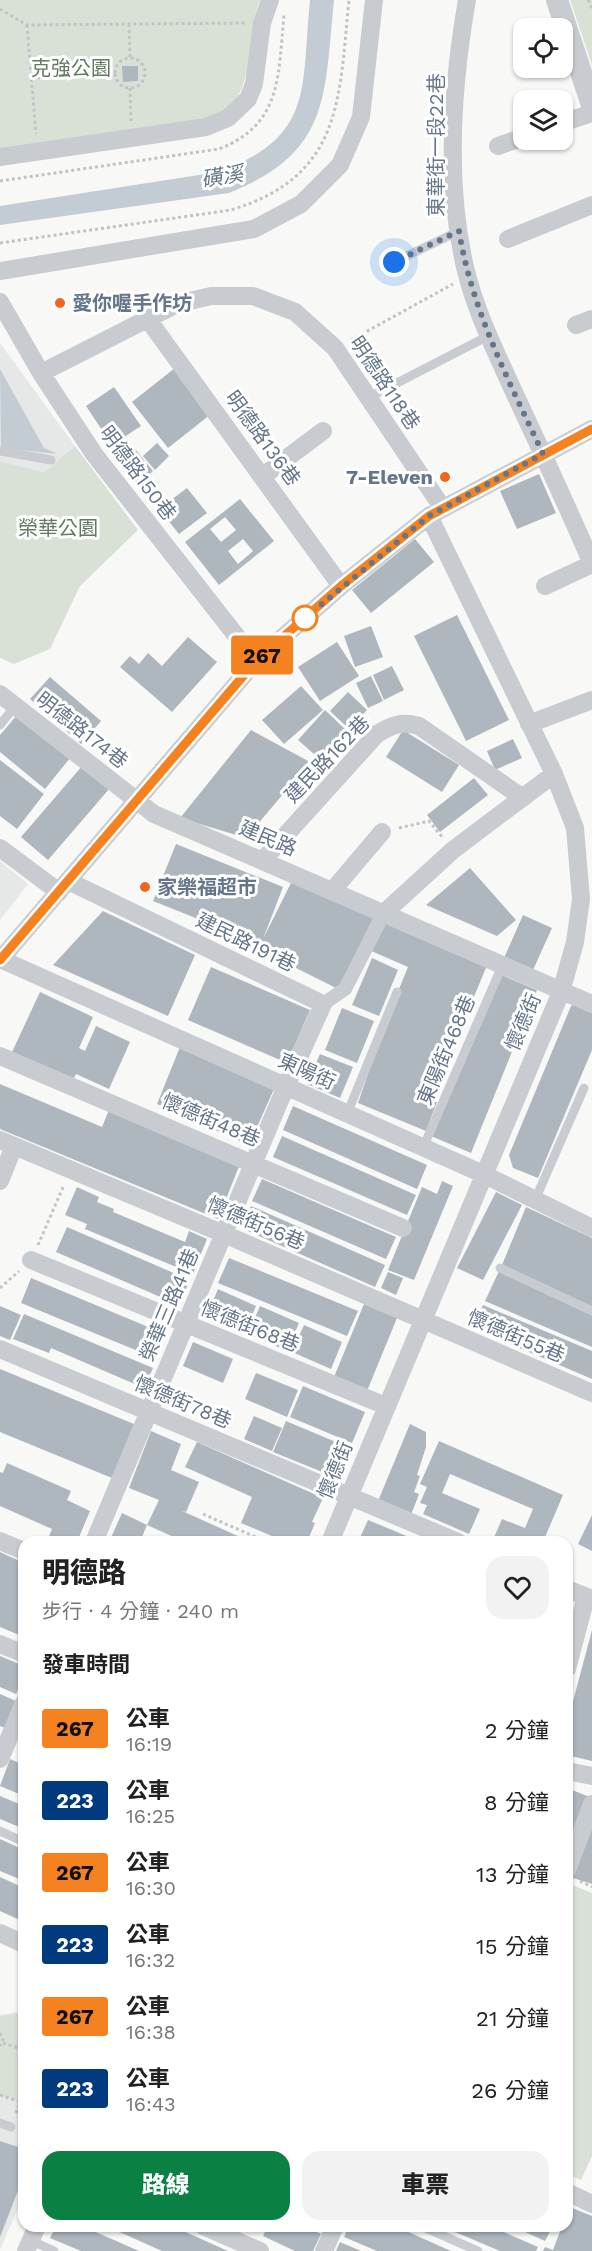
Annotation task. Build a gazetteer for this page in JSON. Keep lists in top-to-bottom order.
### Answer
{
  "streets": {
    "street": [
      "東華街一段22巷",
      "明德路118巷",
      "明德路136巷",
      "明德路150巷",
      "明德路174巷",
      "建民路162巷",
      "建民路",
      "建民路191巷",
      "懷德街",
      "東陽街",
      "懷德街48巷",
      "懷德街56巷",
      "榮華三路41巷",
      "懷德街68巷",
      "懷德街55巷",
      "懷德街78巷"
    ],
    "lane": ["東陽街468巷"]
  },
  "crossings": [
    ["明德路118巷", "明德路136巷"],
    ["明德路118巷", "明德路150巷"],
    ["明德路118巷", "懷德街"],
    ["明德路174巷", "建民路"],
    ["建民路162巷", "建民路"],
    ["建民路", "懷德街"],
    ["建民路", "東陽街468巷"],
    ["懷德街", "東陽街"],
    ["懷德街", "懷德街56巷"],
    ["懷德街", "懷德街68巷"],
    ["懷德街", "懷德街55巷"],
    ["懷德街", "懷德街78巷"],
    ["東陽街468巷", "東陽街"],
    ["東陽街", "榮華三路41巷"],
    ["懷德街48巷", "榮華三路41巷"],
    ["懷德街56巷", "榮華三路41巷"],
    ["懷德街56巷", "懷德街55巷"],
    ["榮華三路41巷", "懷德街68巷"],
    ["榮華三路41巷", "懷德街78巷"]
  ],
  "water": ["磺溪"],
  "parks": ["克強公園", "榮華公園"],
  "places": ["愛你喔手作坊", "7-Eleven", "家樂福超市"],
  "lines": ["bus line 267"],
  "page": {
    "on_map": "267",
    "heading": [
      ["明德路", "步行 · 4 分鐘 · 240 m"],
      "發車時間"
    ],
    "list": [
      {
        "mark": "267",
        "name": "公車",
        "note": "16:19",
        "value": "2 分鐘"
      },
      {
        "mark": "223",
        "name": "公車",
        "note": "16:25",
        "value": "8 分鐘"
      },
      {
        "mark": "267",
        "name": "公車",
        "note": "16:30",
        "value": "13 分鐘"
      },
      {
        "mark": "223",
        "name": "公車",
        "note": "16:32",
        "value": "15 分鐘"
      },
      {
        "mark": "267",
        "name": "公車",
        "note": "16:38",
        "value": "21 分鐘"
      },
      {
        "mark": "223",
        "name": "公車",
        "note": "16:43",
        "value": "26 分鐘"
      }
    ],
    "buttons": ["路線", "車票"]
  }
}
